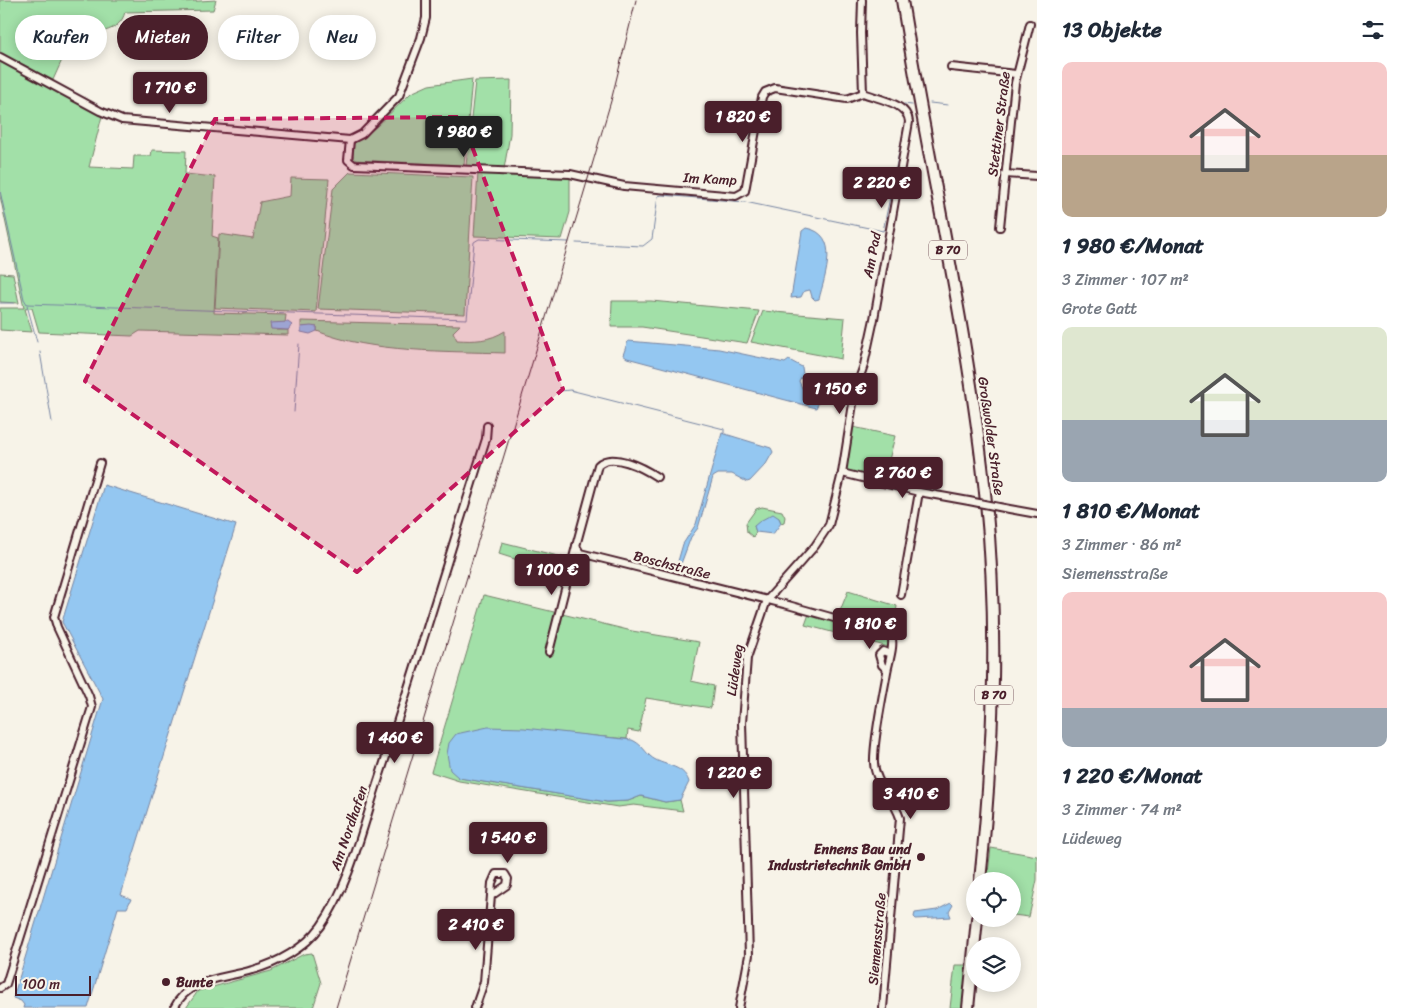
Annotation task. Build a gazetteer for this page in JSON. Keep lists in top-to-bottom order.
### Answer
{
  "streets": {
    "main road": ["B 70", "Großwolder Straße"],
    "street": [
      "Stettiner Straße",
      "Im Kamp",
      "Am Pad",
      "Boschstraße",
      "Lüdeweg",
      "Am Nordhafen",
      "Siemensstraße"
    ]
  },
  "crossings": [
    ["Im Kamp", "Am Pad"],
    ["Am Pad", "Lüdeweg"],
    ["Boschstraße", "Lüdeweg"],
    ["Boschstraße", "Siemensstraße"],
    ["Lüdeweg", "Siemensstraße"]
  ],
  "places": ["Ennens Bau und Industrietechnik GmbH", "Bunte"],
  "scale_bar": "100 m",
  "page": {
    "heading": "13 Objekte",
    "chip": [
      "Kaufen",
      "Mieten",
      "Filter",
      "Neu"
    ],
    "list": [
      {
        "name": "1 980 €/Monat",
        "note": "3 Zimmer · 107 m² · Grote Gatt"
      },
      {
        "name": "1 810 €/Monat",
        "note": "3 Zimmer · 86 m² · Siemensstraße"
      },
      {
        "name": "1 220 €/Monat",
        "note": "3 Zimmer · 74 m² · Lüdeweg"
      }
    ],
    "price": [
      "1 710 €",
      "1 820 €",
      "1 980 €",
      "2 220 €",
      "1 150 €",
      "2 760 €",
      "1 100 €",
      "1 810 €",
      "1 460 €",
      "1 220 €",
      "3 410 €",
      "1 540 €",
      "2 410 €"
    ],
    "scale": "100 m"
  }
}
